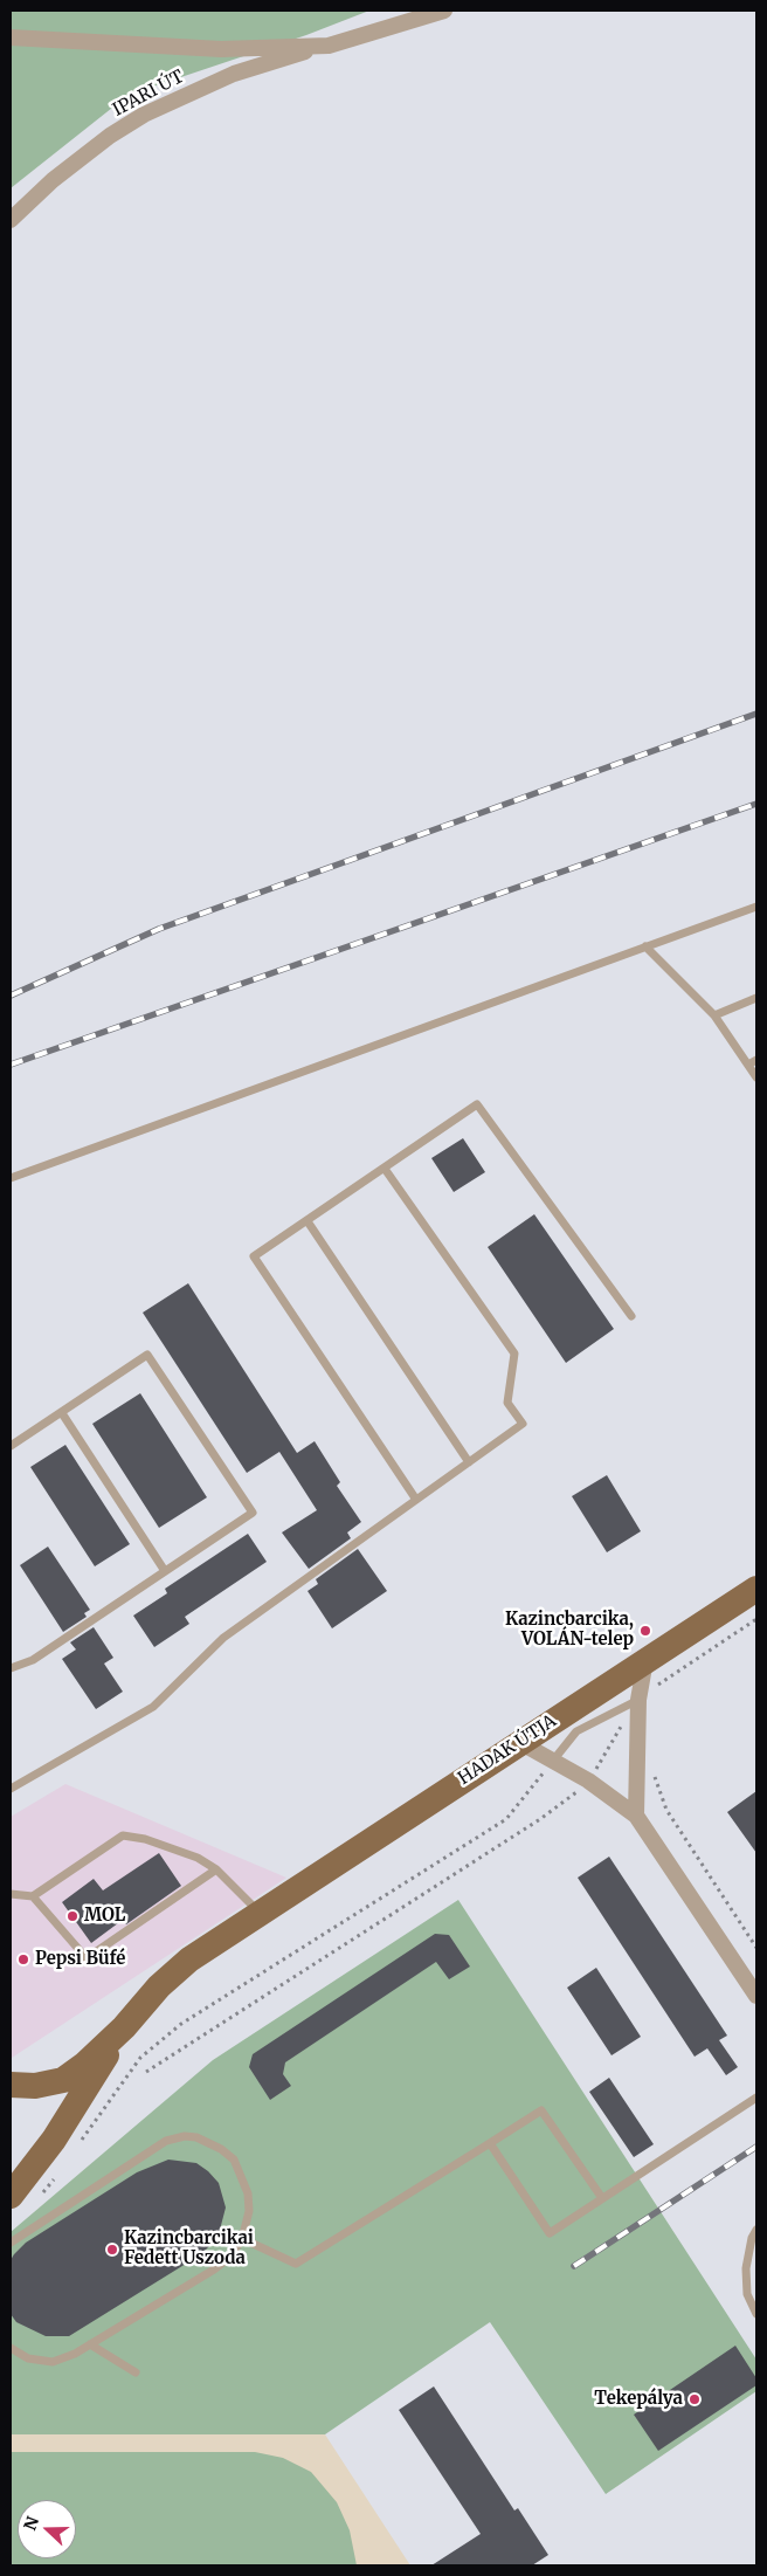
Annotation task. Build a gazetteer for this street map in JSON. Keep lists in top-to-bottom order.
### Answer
{
  "streets": {
    "main road": ["HADAK ÚTJA"],
    "street": ["IPARI ÚT"]
  },
  "places": [
    "Kazincbarcika, VOLÁN-telep",
    "MOL",
    "Pepsi Büfé",
    "Kazincbarcikai Fedett Uszoda",
    "Tekepálya"
  ],
  "north": "left"
}
